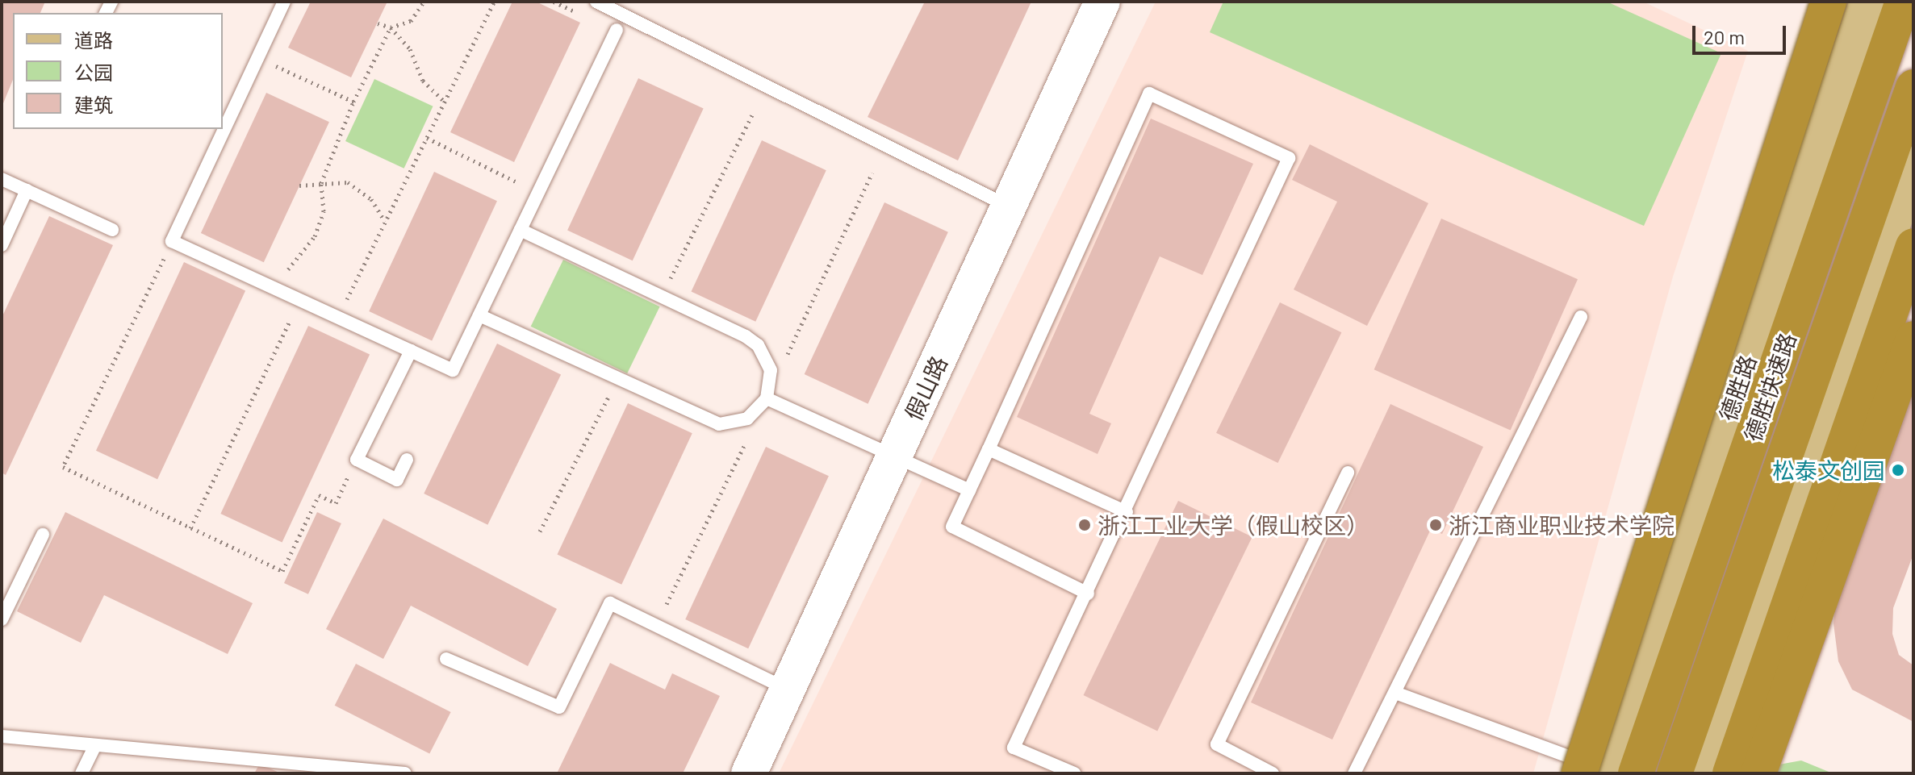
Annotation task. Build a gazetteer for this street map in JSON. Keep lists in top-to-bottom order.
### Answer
{
  "streets": {
    "highway": ["德胜快速路"],
    "main road": ["德胜路"],
    "street": ["假山路"]
  },
  "crossings": [
    ["德胜快速路", "德胜路"]
  ],
  "places": ["松泰文创园", "浙江工业大学（假山校区）", "浙江商业职业技术学院"],
  "legend": ["道路", "公园", "建筑"],
  "scale_bar": "20 m"
}
